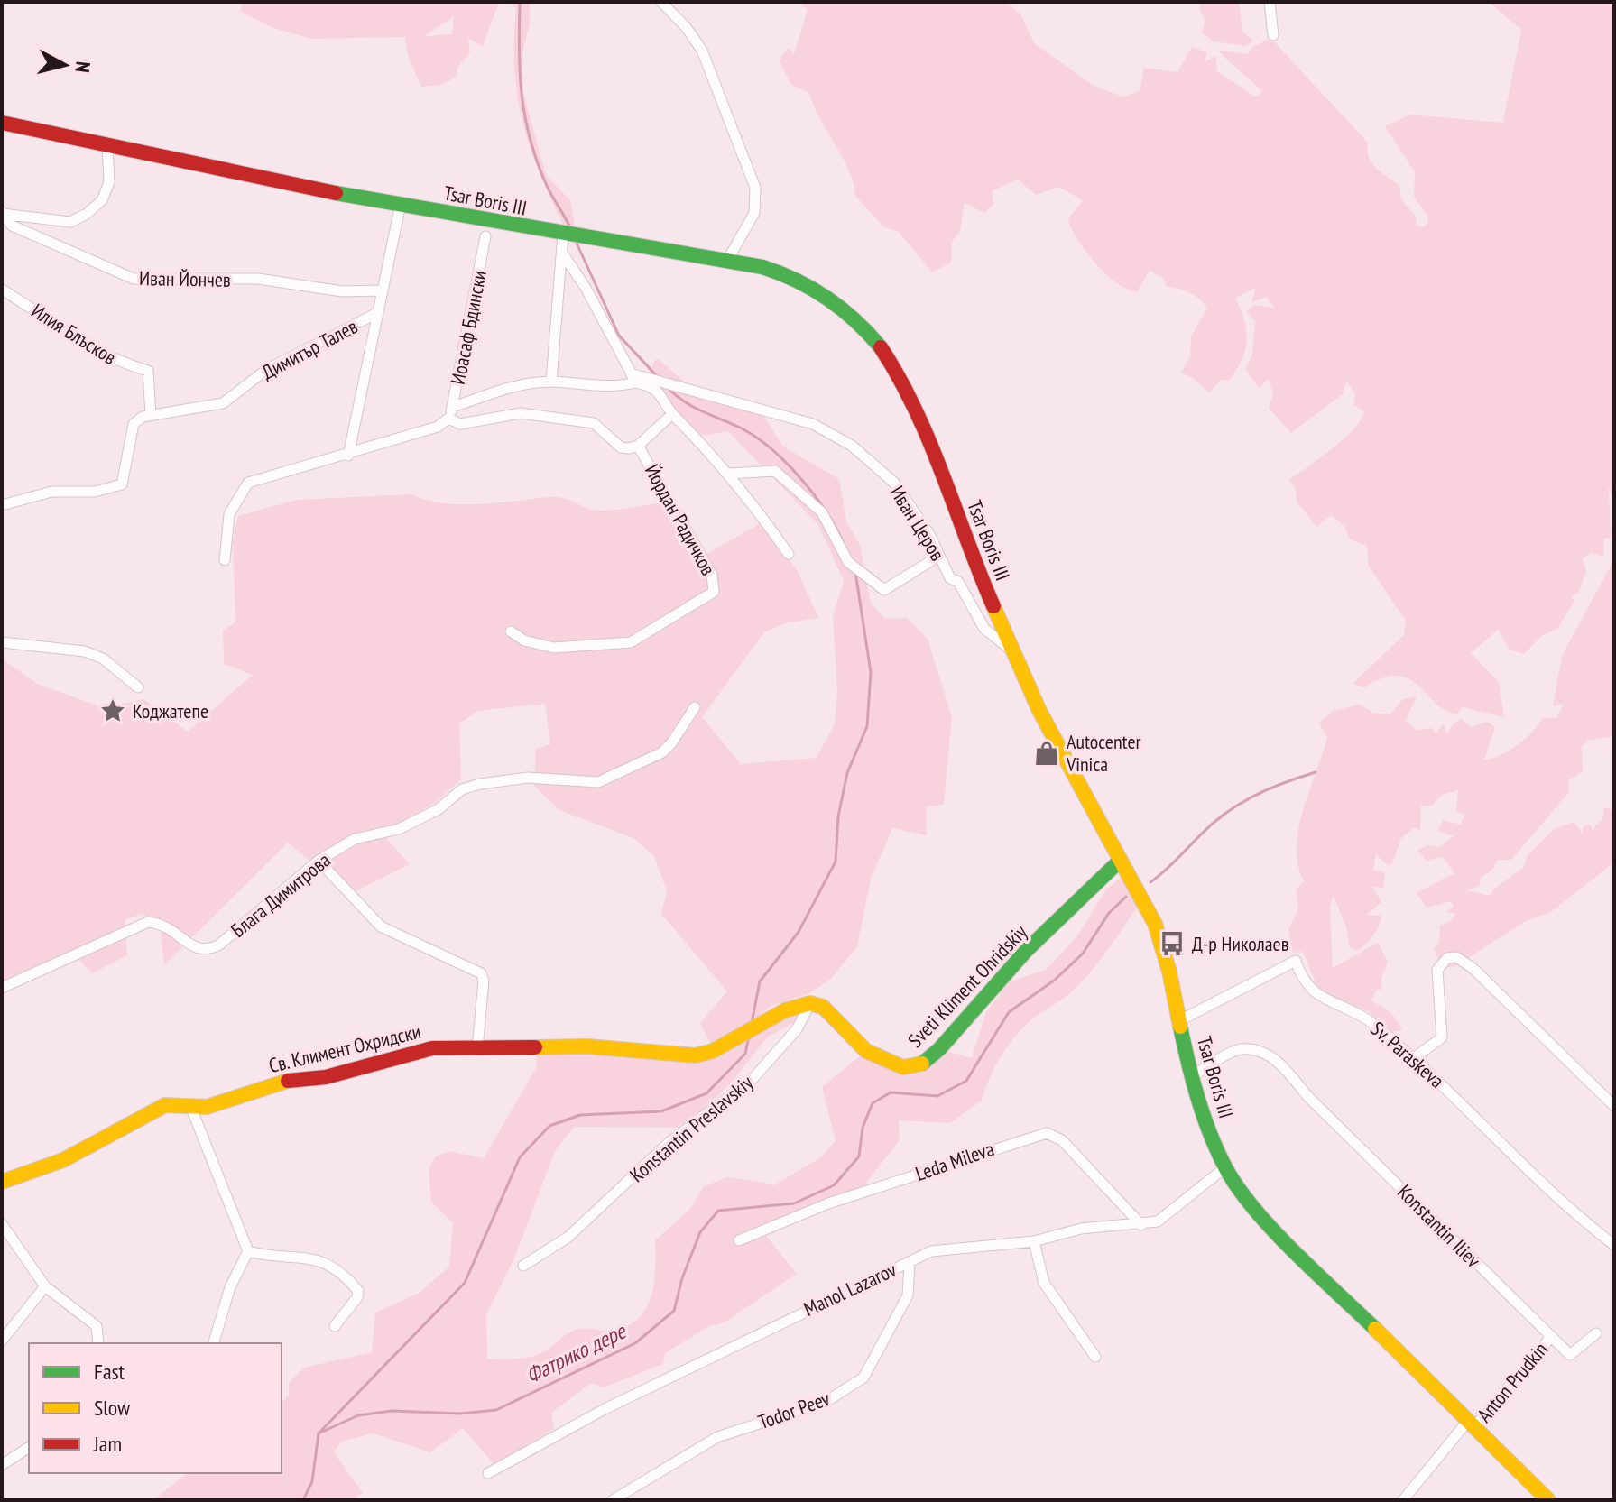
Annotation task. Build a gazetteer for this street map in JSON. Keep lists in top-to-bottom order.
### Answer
{
  "streets": {
    "street": [
      "Tsar Boris III",
      "Иван Йончев",
      "Иоасаф Бдински",
      "Илия Блъсков",
      "Димитър Талев",
      "Йордан Радичков",
      "Иван Церов",
      "Блага Димитрова",
      "Sveti Kliment Ohridskiy",
      "Св. Климент Охридски",
      "Sv. Paraskeva",
      "Konstantin Preslavskiy",
      "Leda Mileva",
      "Konstantin Iliev",
      "Manol Lazarov",
      "Anton Prudkin",
      "Todor Peev"
    ]
  },
  "crossings": [
    ["Tsar Boris III", "Иван Церов"],
    ["Tsar Boris III", "Sveti Kliment Ohridskiy"],
    ["Tsar Boris III", "Sv. Paraskeva"],
    ["Tsar Boris III", "Konstantin Iliev"],
    ["Tsar Boris III", "Manol Lazarov"],
    ["Tsar Boris III", "Anton Prudkin"],
    ["Илия Блъсков", "Димитър Талев"],
    ["Sveti Kliment Ohridskiy", "Св. Климент Охридски"],
    ["Sveti Kliment Ohridskiy", "Konstantin Preslavskiy"],
    ["Св. Климент Охридски", "Konstantin Preslavskiy"],
    ["Leda Mileva", "Manol Lazarov"],
    ["Konstantin Iliev", "Anton Prudkin"],
    ["Manol Lazarov", "Todor Peev"]
  ],
  "water": ["Фатрико дере"],
  "places": {
    "place": ["Коджатепе"],
    "shop": ["Autocenter Vinica"],
    "bus stop": ["Д-р Николаев"]
  },
  "legend": ["Fast", "Slow", "Jam"],
  "north": "right"
}
